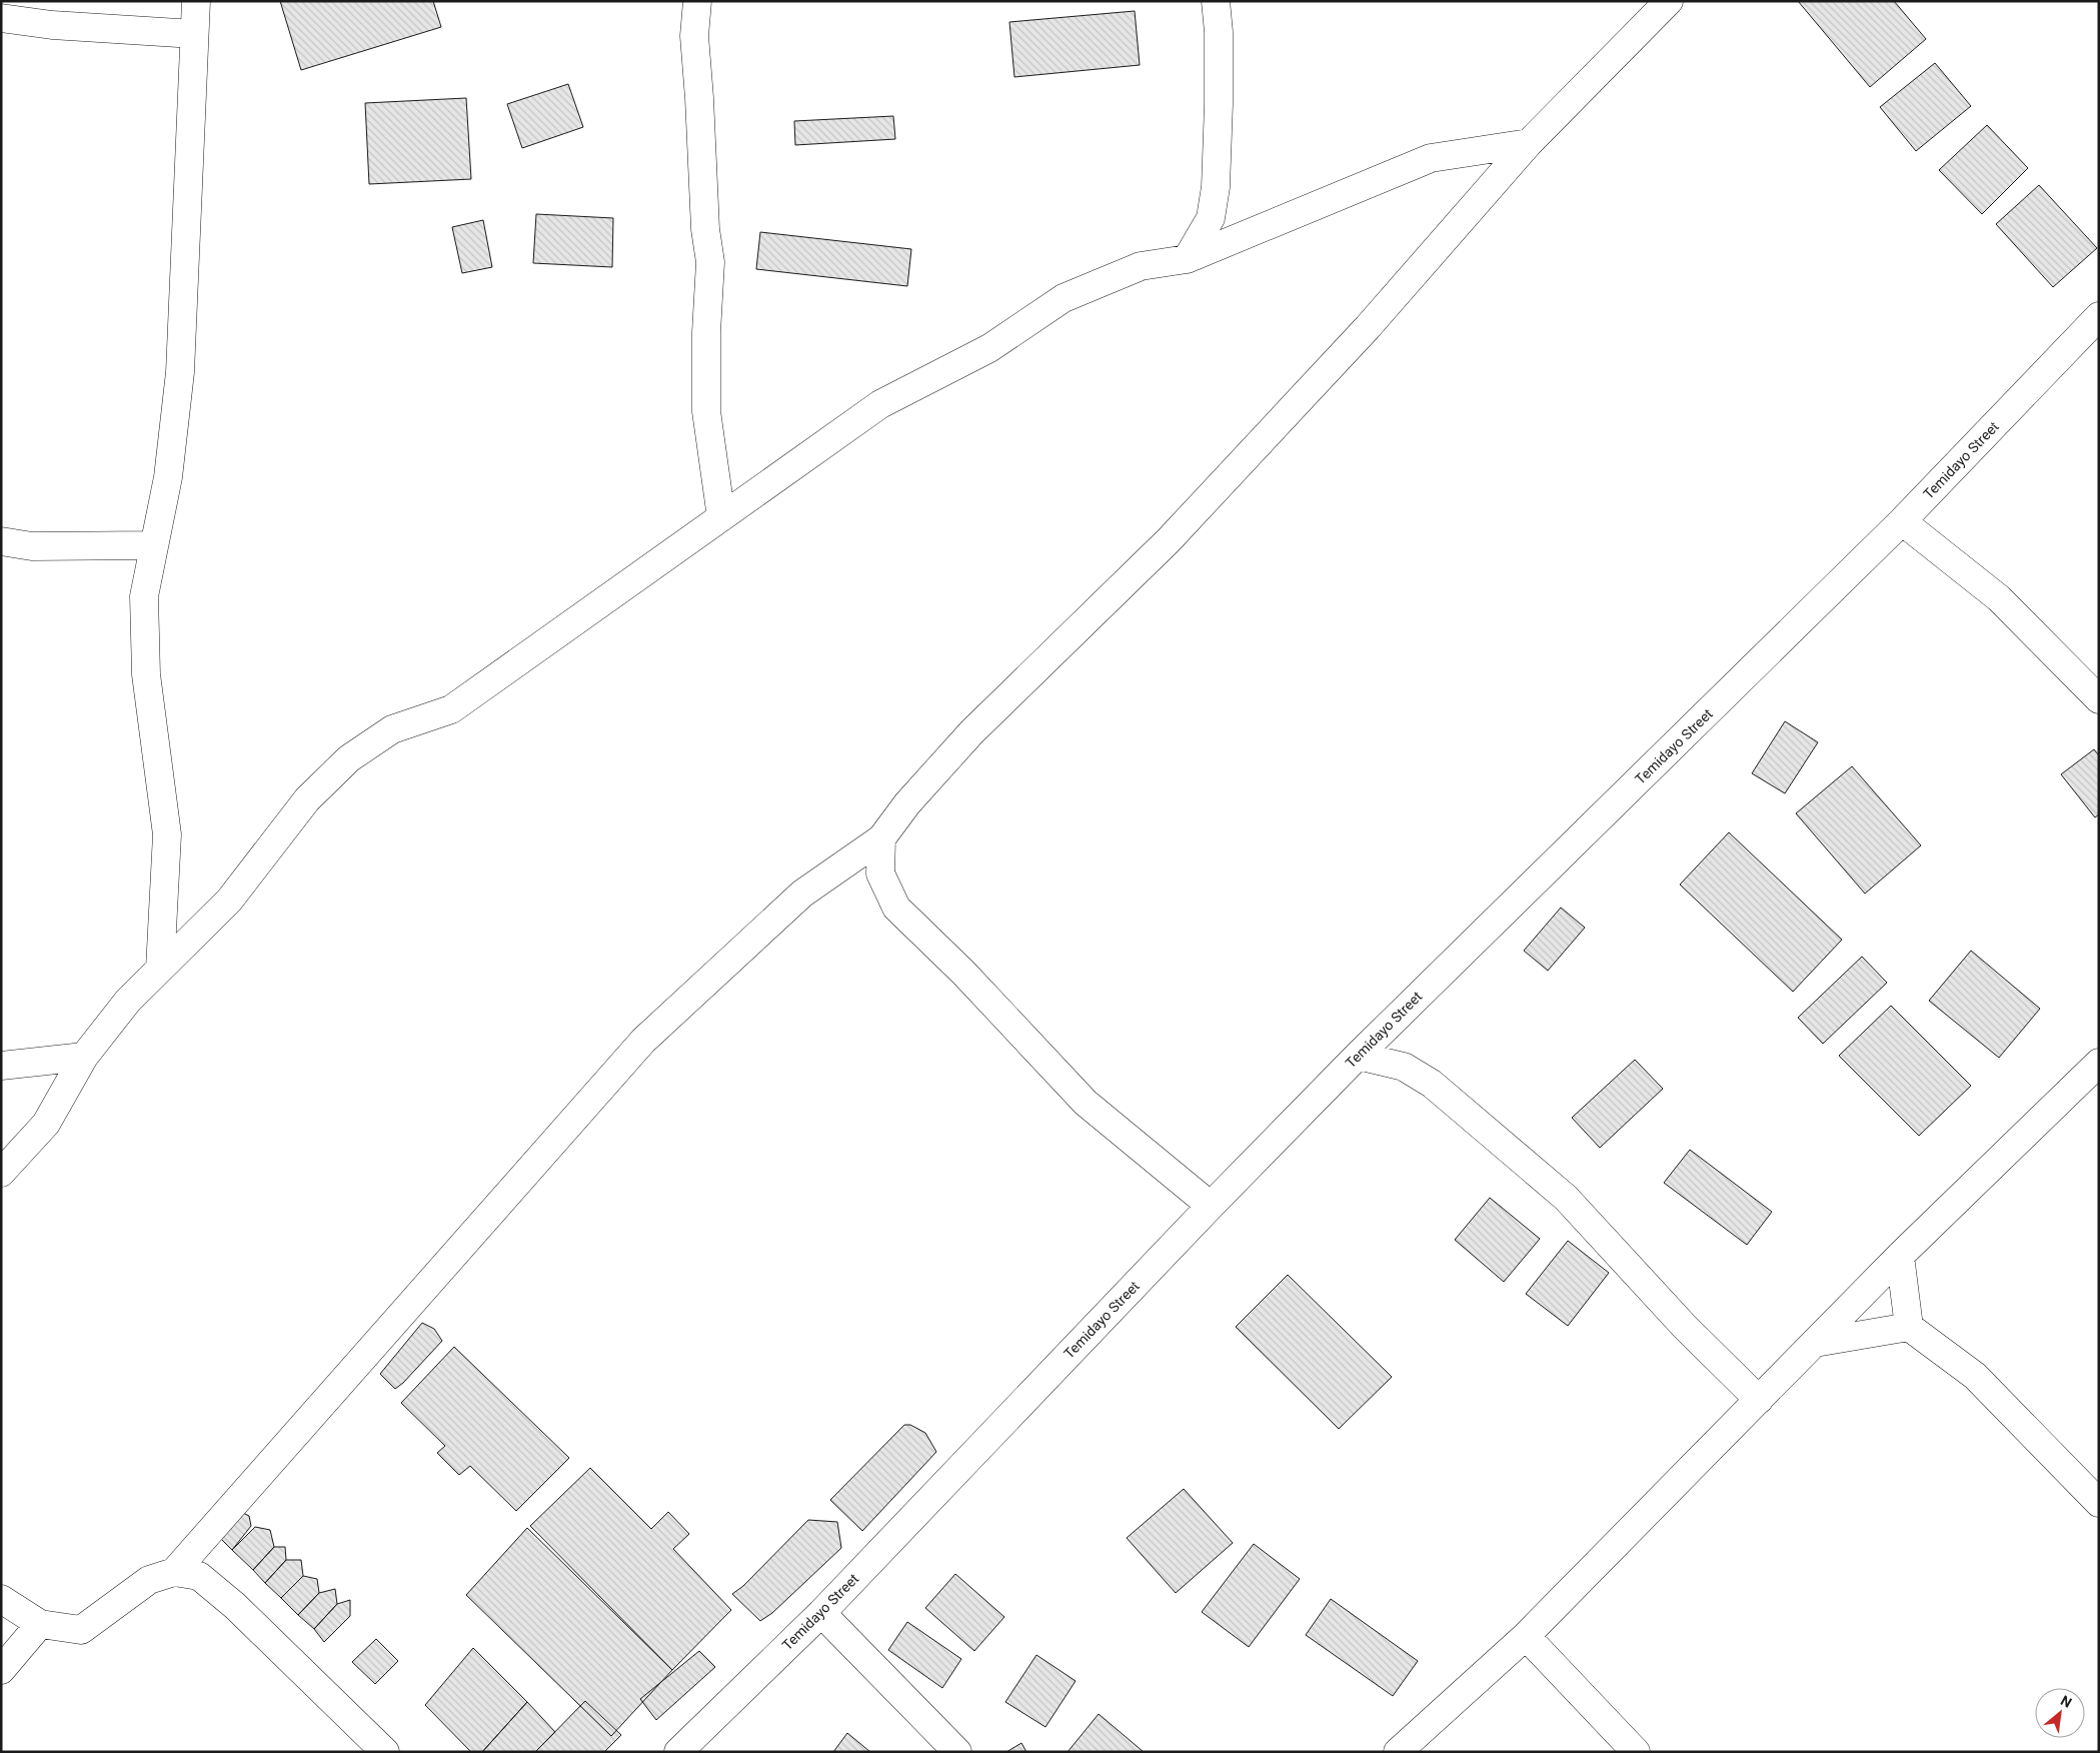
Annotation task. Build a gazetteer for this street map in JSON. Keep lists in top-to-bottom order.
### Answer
{
  "streets": {
    "street": ["Temidayo Street"]
  },
  "north": "top right"
}
